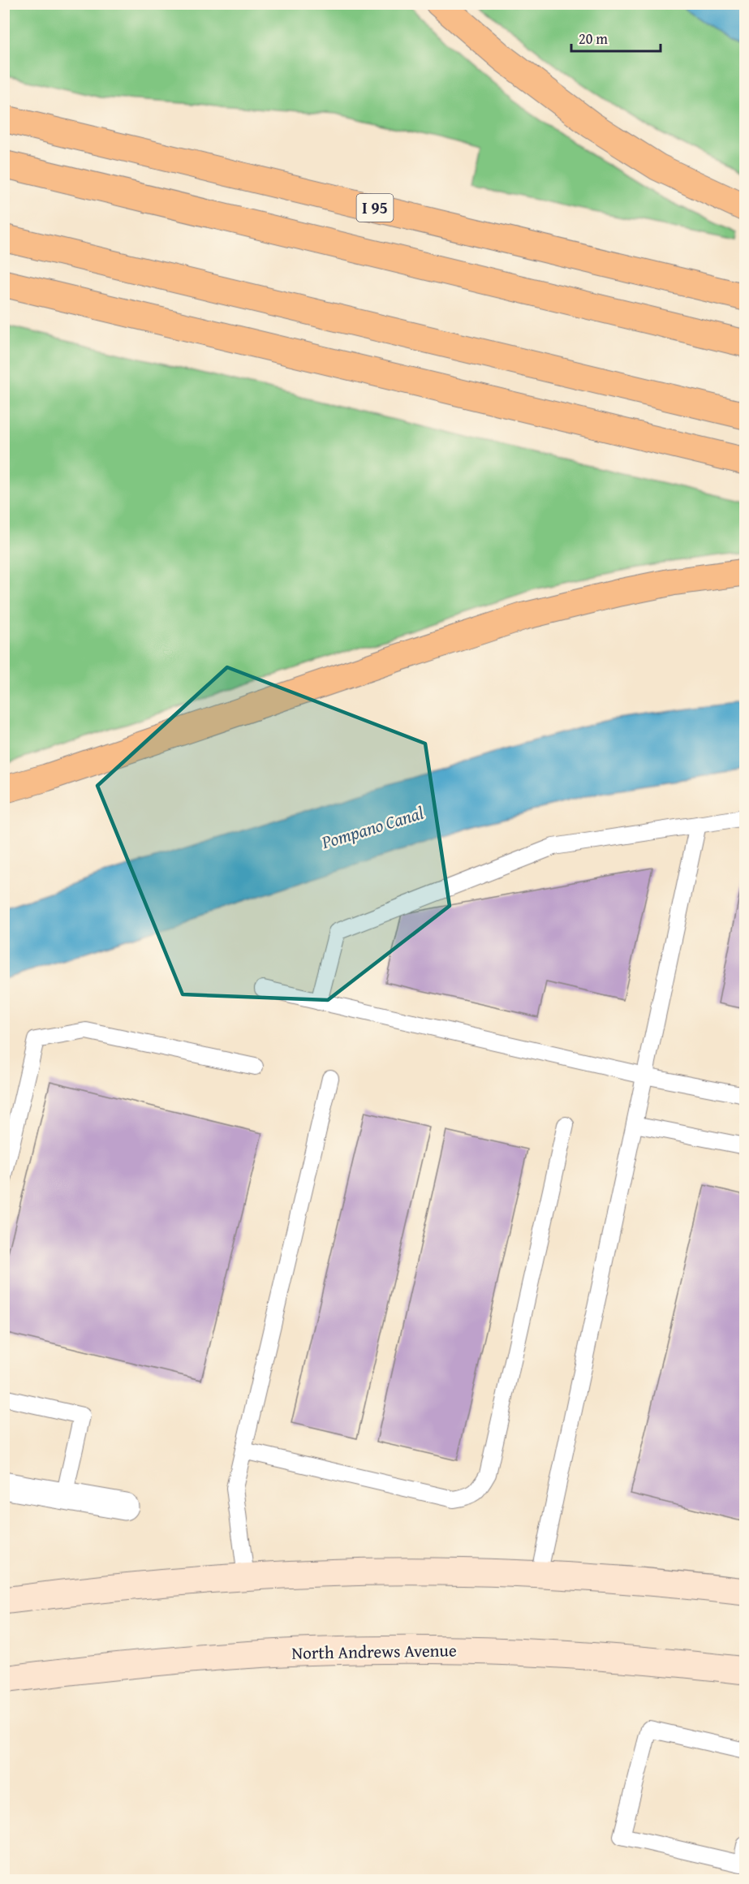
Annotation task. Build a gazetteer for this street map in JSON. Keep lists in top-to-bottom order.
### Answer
{
  "streets": {
    "highway": ["I 95"],
    "main road": ["North Andrews Avenue"]
  },
  "water": ["Pompano Canal"],
  "scale_bar": "20 m"
}
